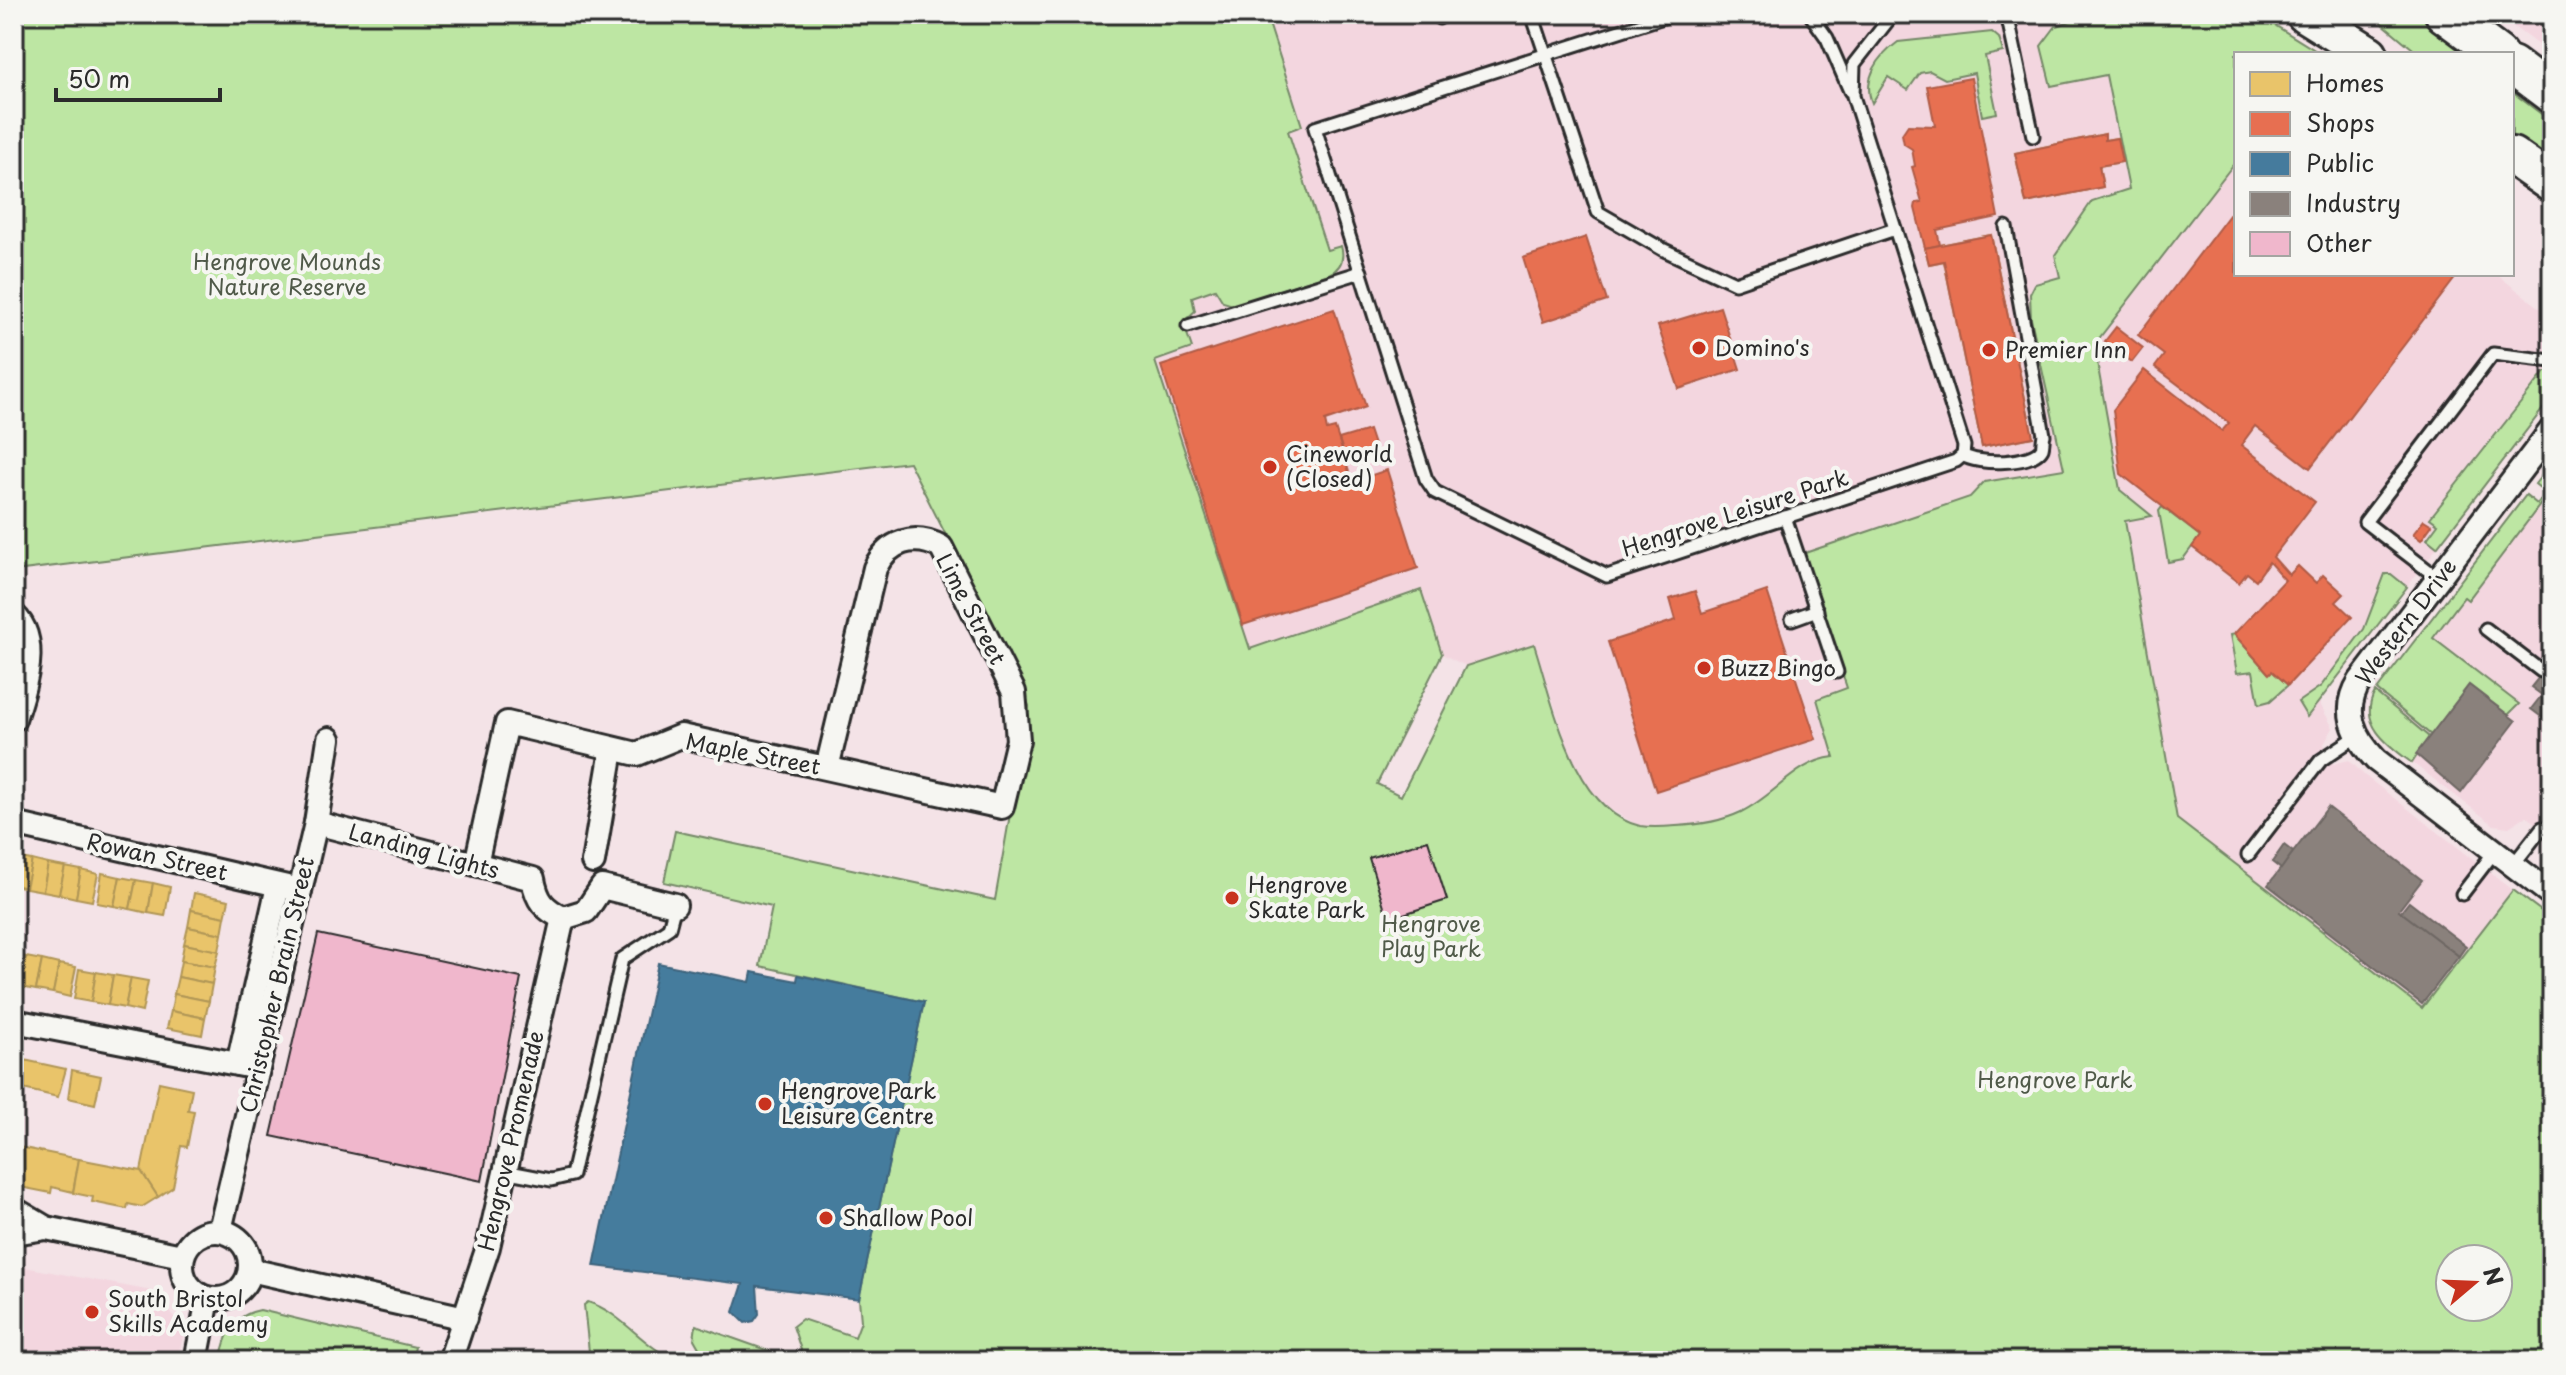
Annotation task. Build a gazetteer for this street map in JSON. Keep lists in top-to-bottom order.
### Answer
{
  "streets": {
    "street": [
      "Lime Street",
      "Western Drive",
      "Maple Street",
      "Landing Lights",
      "Rowan Street",
      "Christopher Brain Street",
      "Hengrove Promenade"
    ],
    "lane": ["Hengrove Leisure Park"]
  },
  "crossings": [
    ["Lime Street", "Maple Street"],
    ["Maple Street", "Landing Lights"],
    ["Landing Lights", "Christopher Brain Street"],
    ["Landing Lights", "Hengrove Promenade"],
    ["Rowan Street", "Christopher Brain Street"]
  ],
  "parks": ["Hengrove Mounds Nature Reserve", "Hengrove Play Park", "Hengrove Park"],
  "places": [
    "Domino's",
    "Premier Inn",
    "Cineworld (Closed)",
    "Buzz Bingo",
    "Hengrove Skate Park",
    "Hengrove Park Leisure Centre",
    "Shallow Pool",
    "South Bristol Skills Academy"
  ],
  "legend": [
    "Homes",
    "Shops",
    "Public",
    "Industry",
    "Other"
  ],
  "scale_bar": "50 m",
  "north": "right"
}
